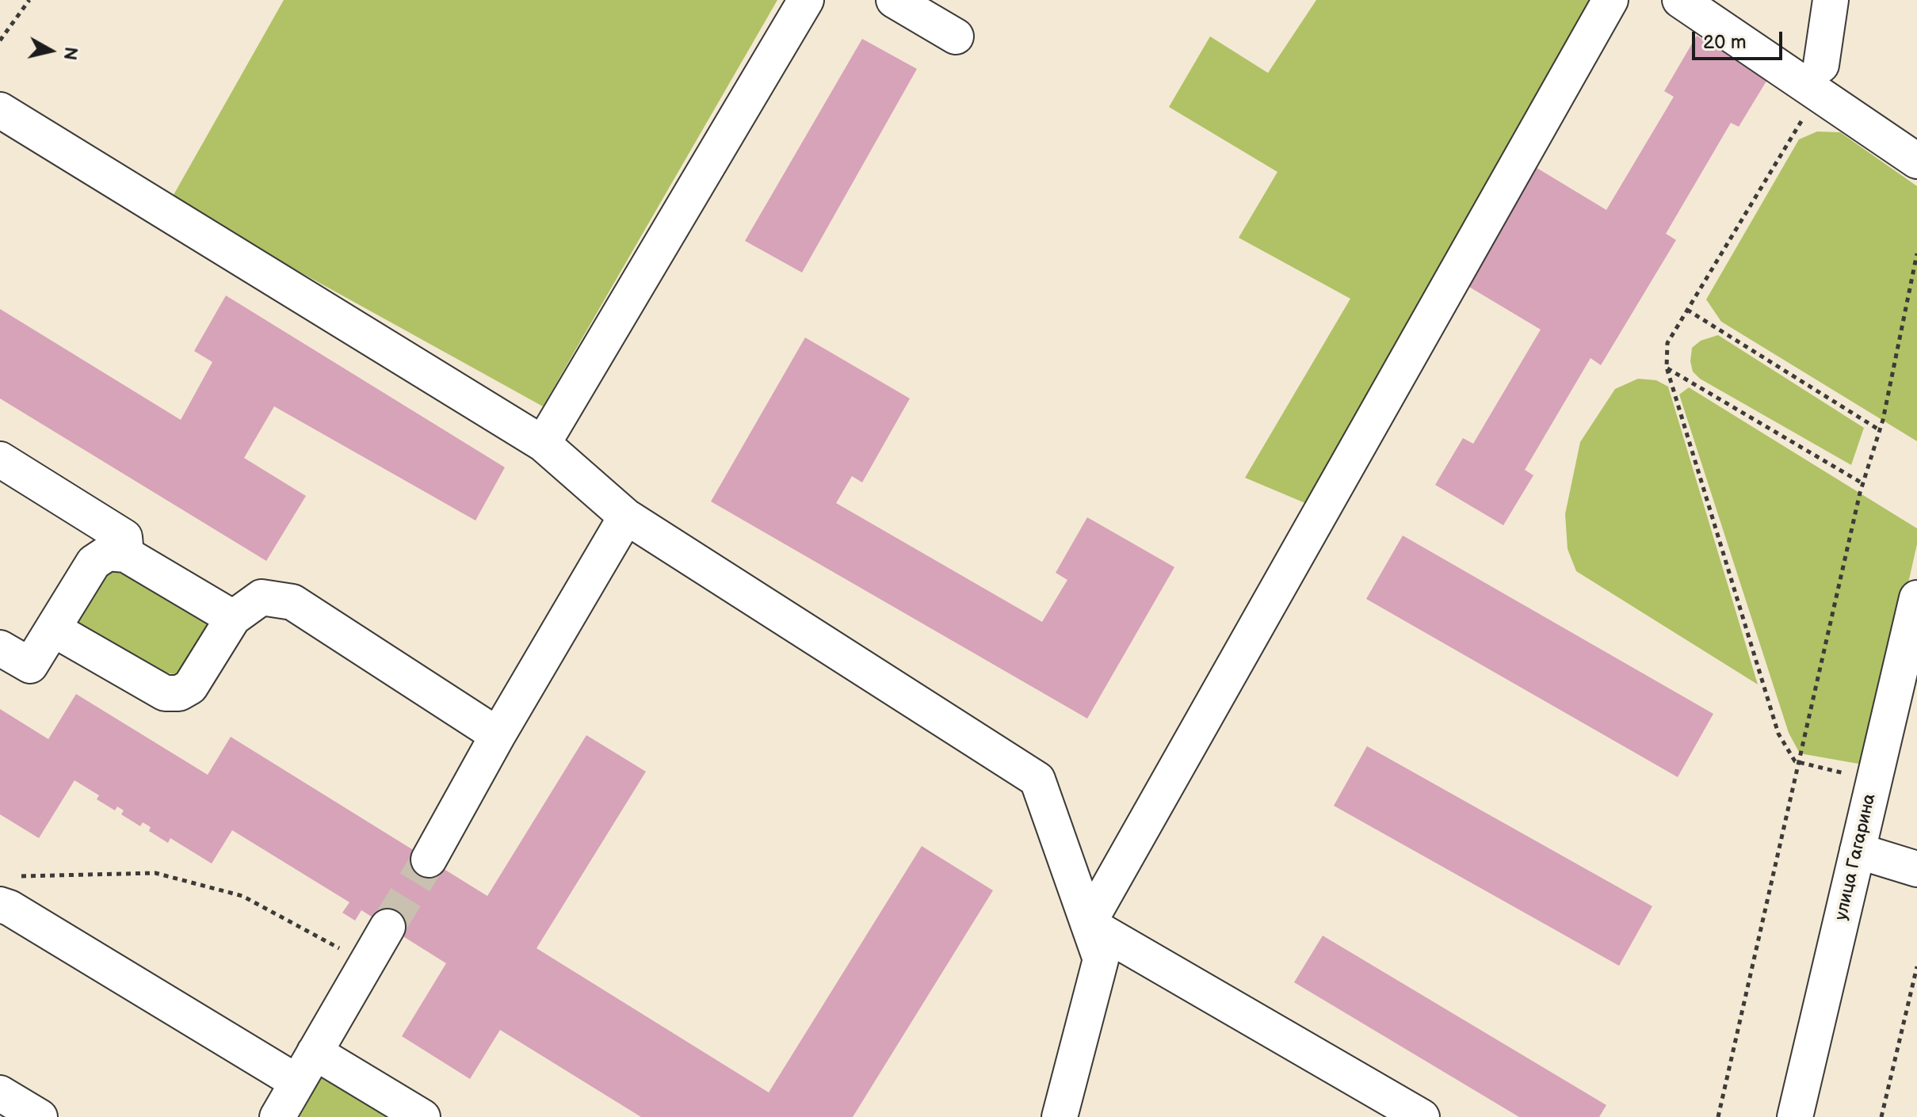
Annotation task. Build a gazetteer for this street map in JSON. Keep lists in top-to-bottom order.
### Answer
{
  "streets": {
    "main road": ["улица Гагарина"]
  },
  "scale_bar": "20 m",
  "north": "right"
}
